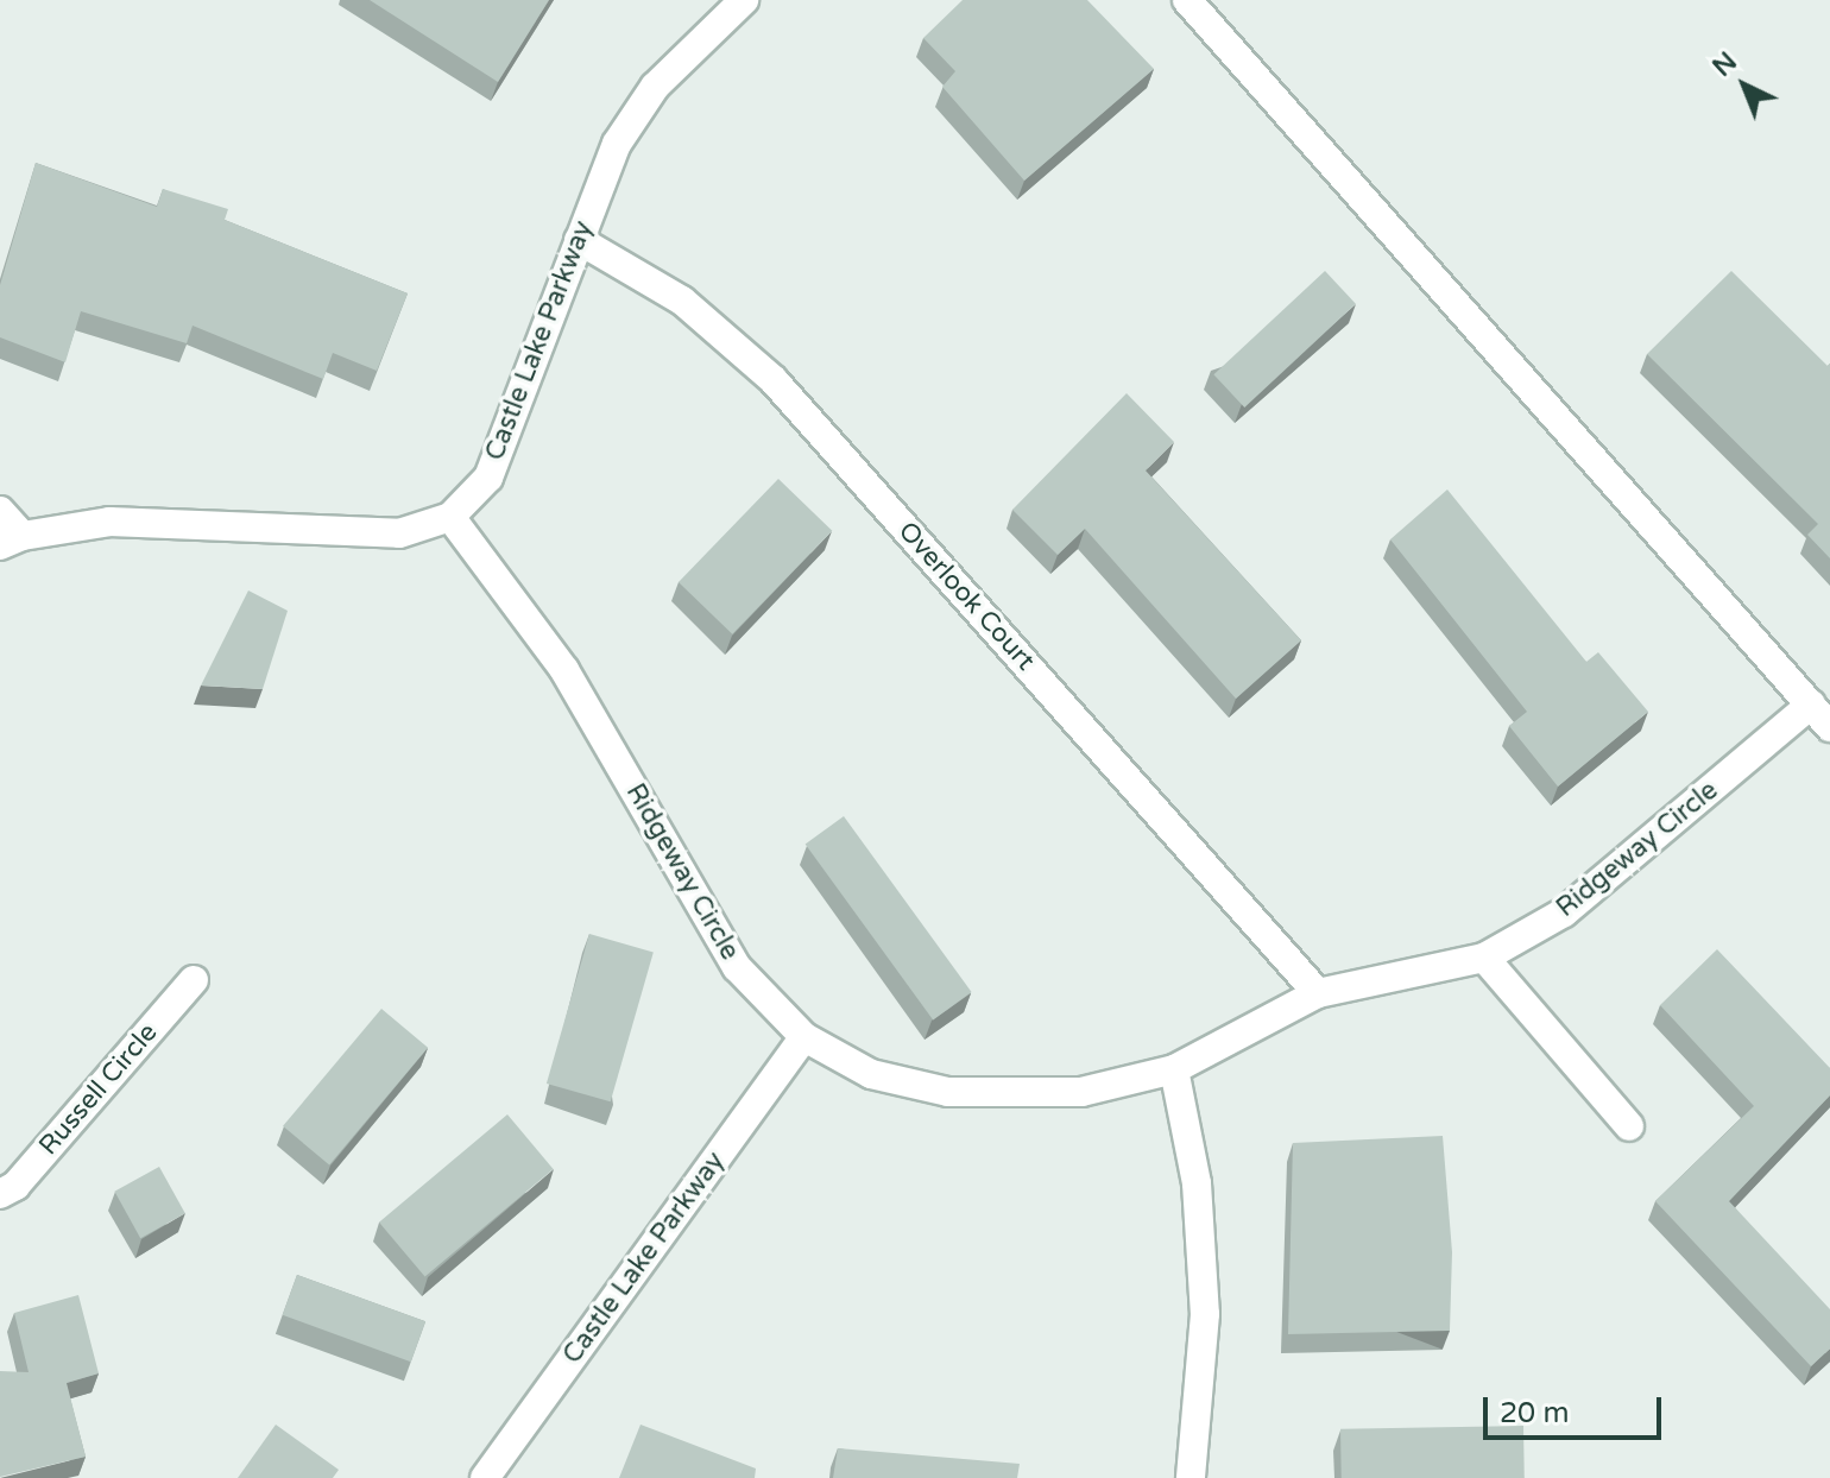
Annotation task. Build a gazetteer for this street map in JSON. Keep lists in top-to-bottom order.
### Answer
{
  "streets": {
    "street": [
      "Castle Lake Parkway",
      "Overlook Court",
      "Ridgeway Circle",
      "Russell Circle"
    ]
  },
  "crossings": [
    ["Castle Lake Parkway", "Overlook Court"],
    ["Castle Lake Parkway", "Ridgeway Circle"],
    ["Overlook Court", "Ridgeway Circle"]
  ],
  "scale_bar": "20 m",
  "north": "top left"
}
